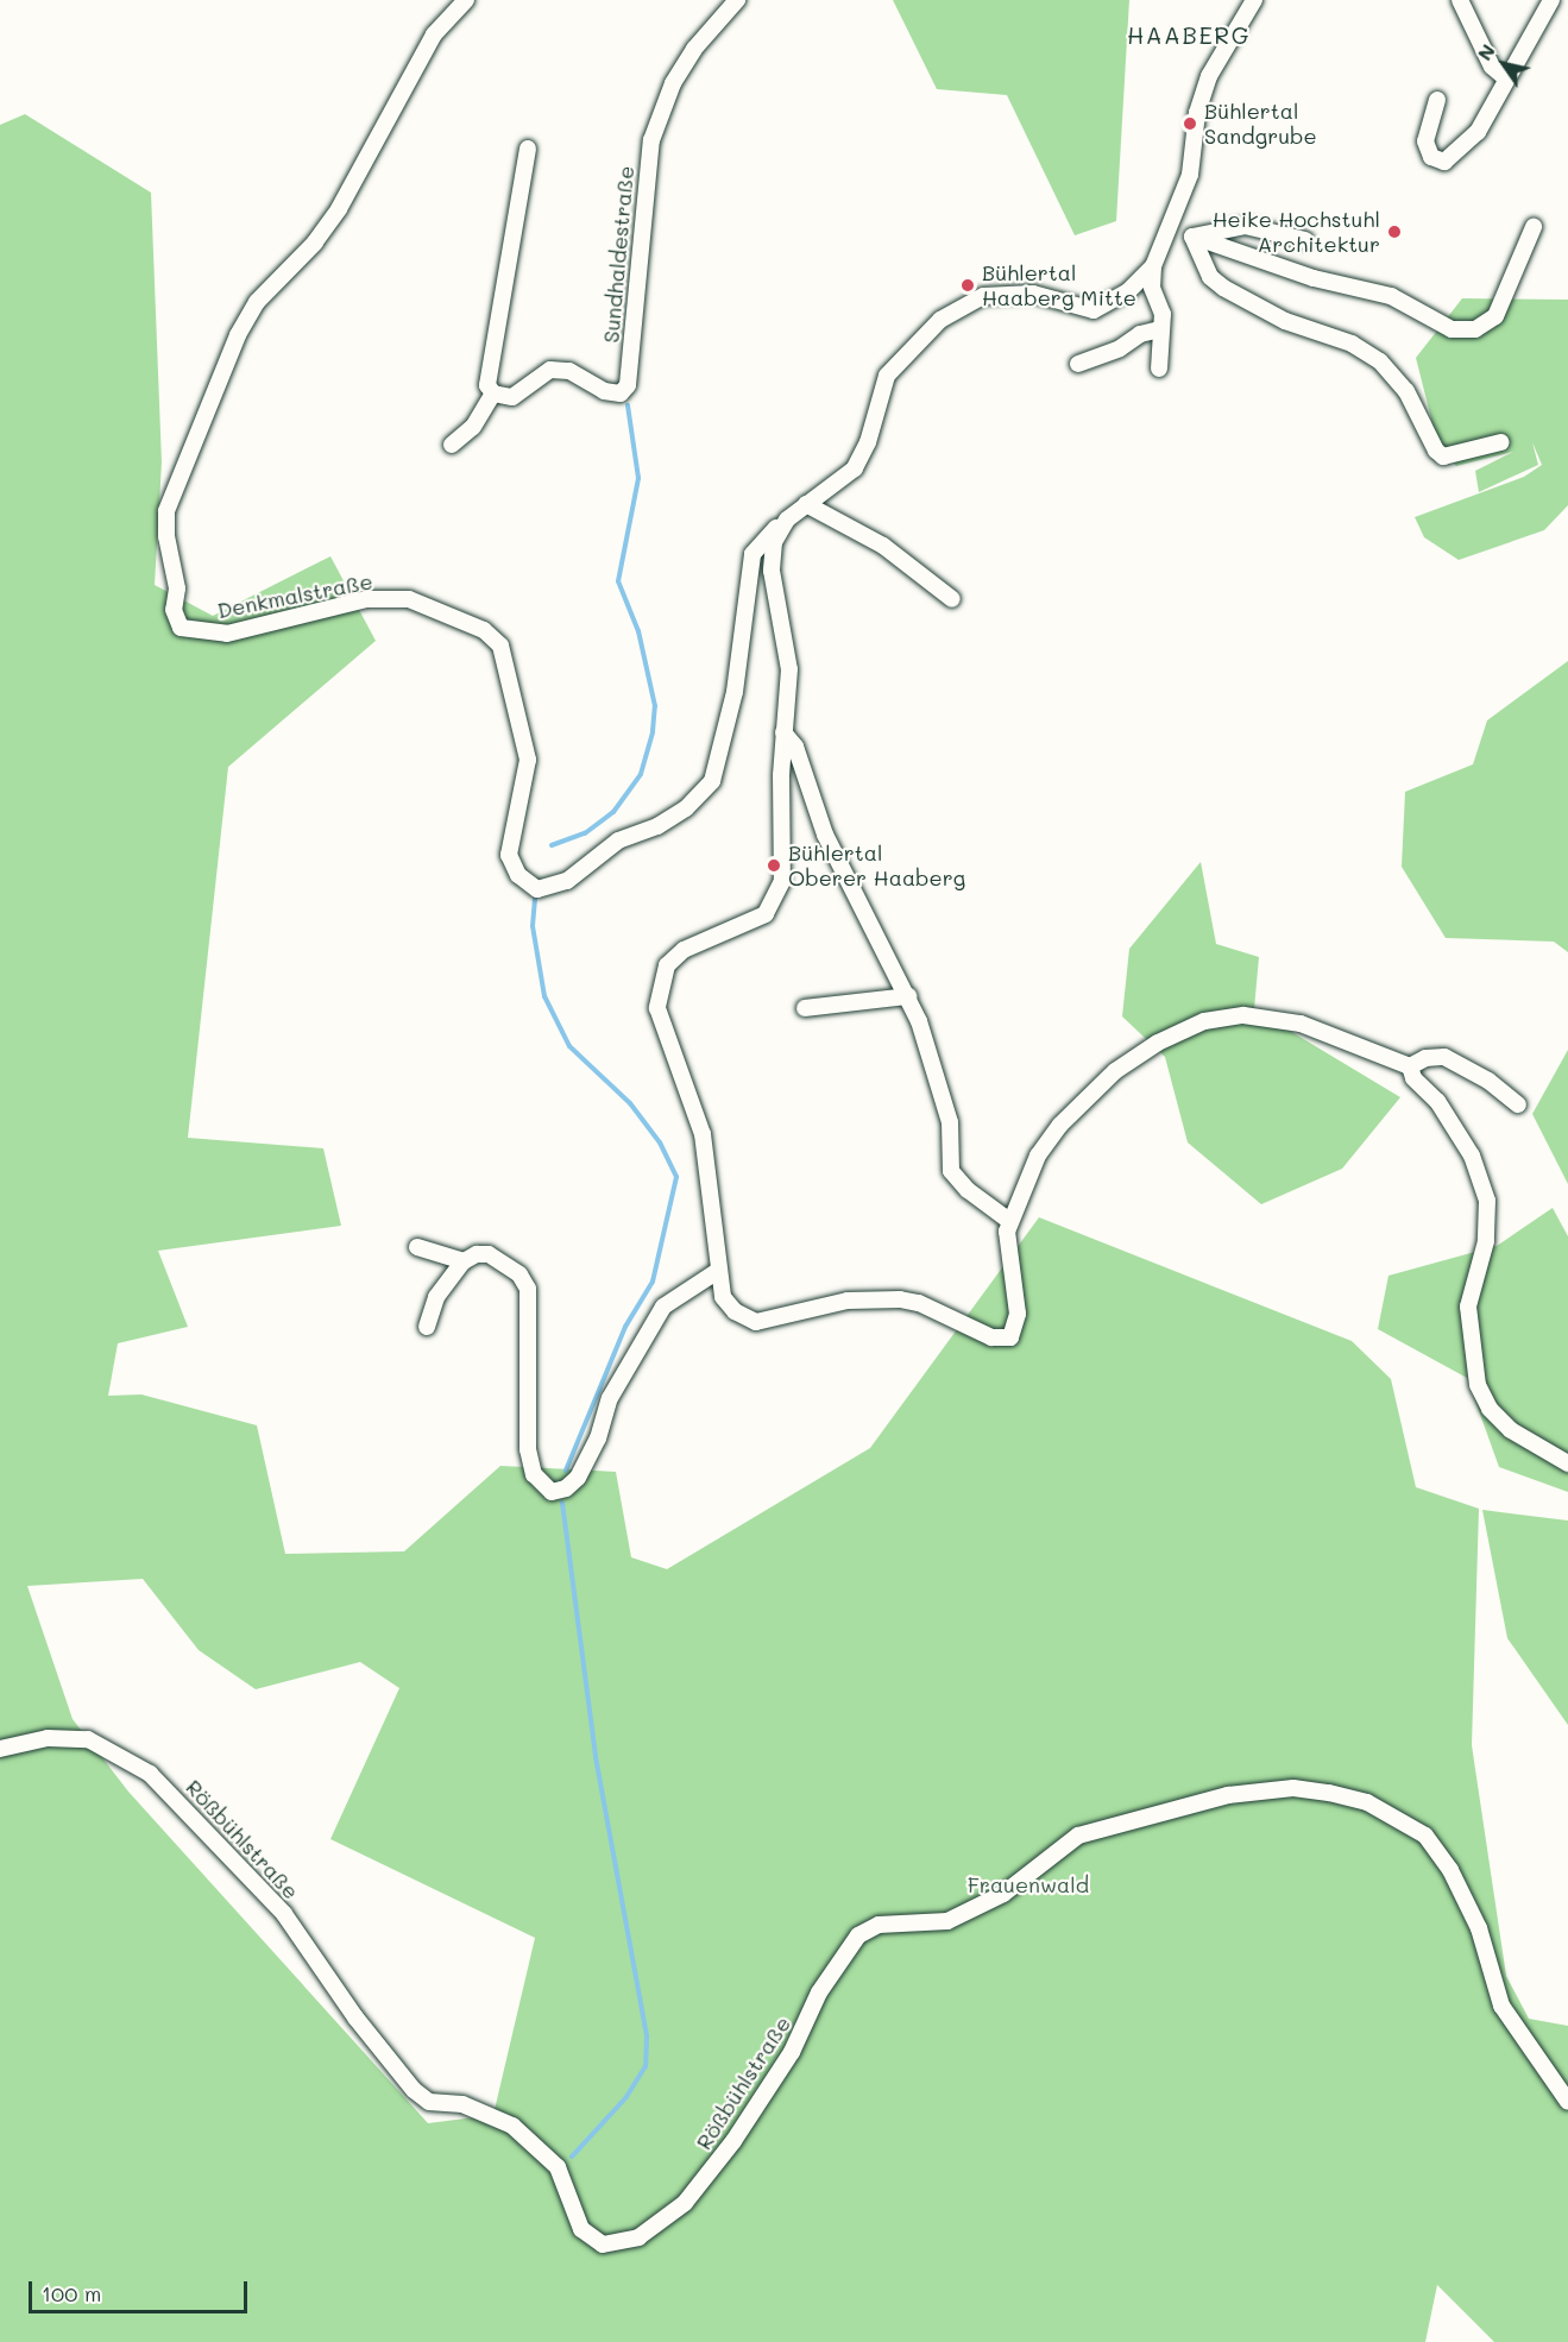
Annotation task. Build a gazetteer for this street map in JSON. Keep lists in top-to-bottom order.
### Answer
{
  "streets": {
    "street": ["Sundhaldestraße", "Denkmalstraße", "Rößbühlstraße"]
  },
  "districts": ["HAABERG"],
  "parks": ["Frauenwald"],
  "places": [
    "Bühlertal Sandgrube",
    "Heike Hochstuhl Architektur",
    "Bühlertal Haaberg Mitte",
    "Bühlertal Oberer Haaberg"
  ],
  "scale_bar": "100 m",
  "north": "top left"
}
